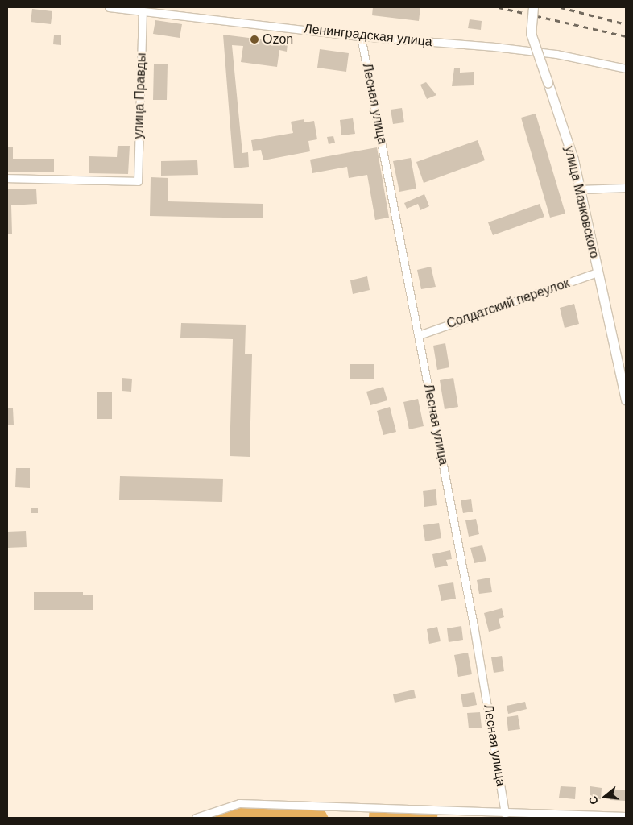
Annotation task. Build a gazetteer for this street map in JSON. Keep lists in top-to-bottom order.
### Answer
{
  "streets": {
    "street": [
      "Ленинградская улица",
      "улица Правды",
      "Лесная улица",
      "улица Маяковского",
      "Солдатский переулок"
    ]
  },
  "crossings": [
    ["Ленинградская улица", "улица Правды"],
    ["Ленинградская улица", "Лесная улица"],
    ["Лесная улица", "Солдатский переулок"],
    ["улица Маяковского", "Солдатский переулок"]
  ],
  "places": ["Ozon"],
  "north": "left"
}
